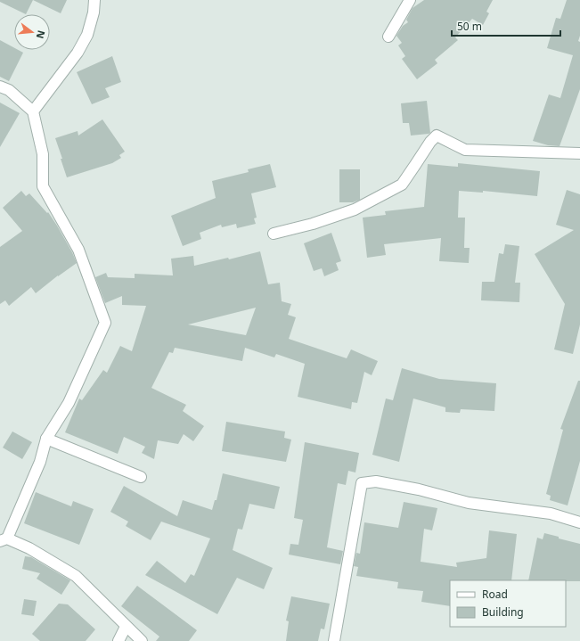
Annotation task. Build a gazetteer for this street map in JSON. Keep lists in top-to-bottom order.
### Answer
{
  "legend": ["Road", "Building"],
  "scale_bar": "50 m",
  "north": "right"
}
